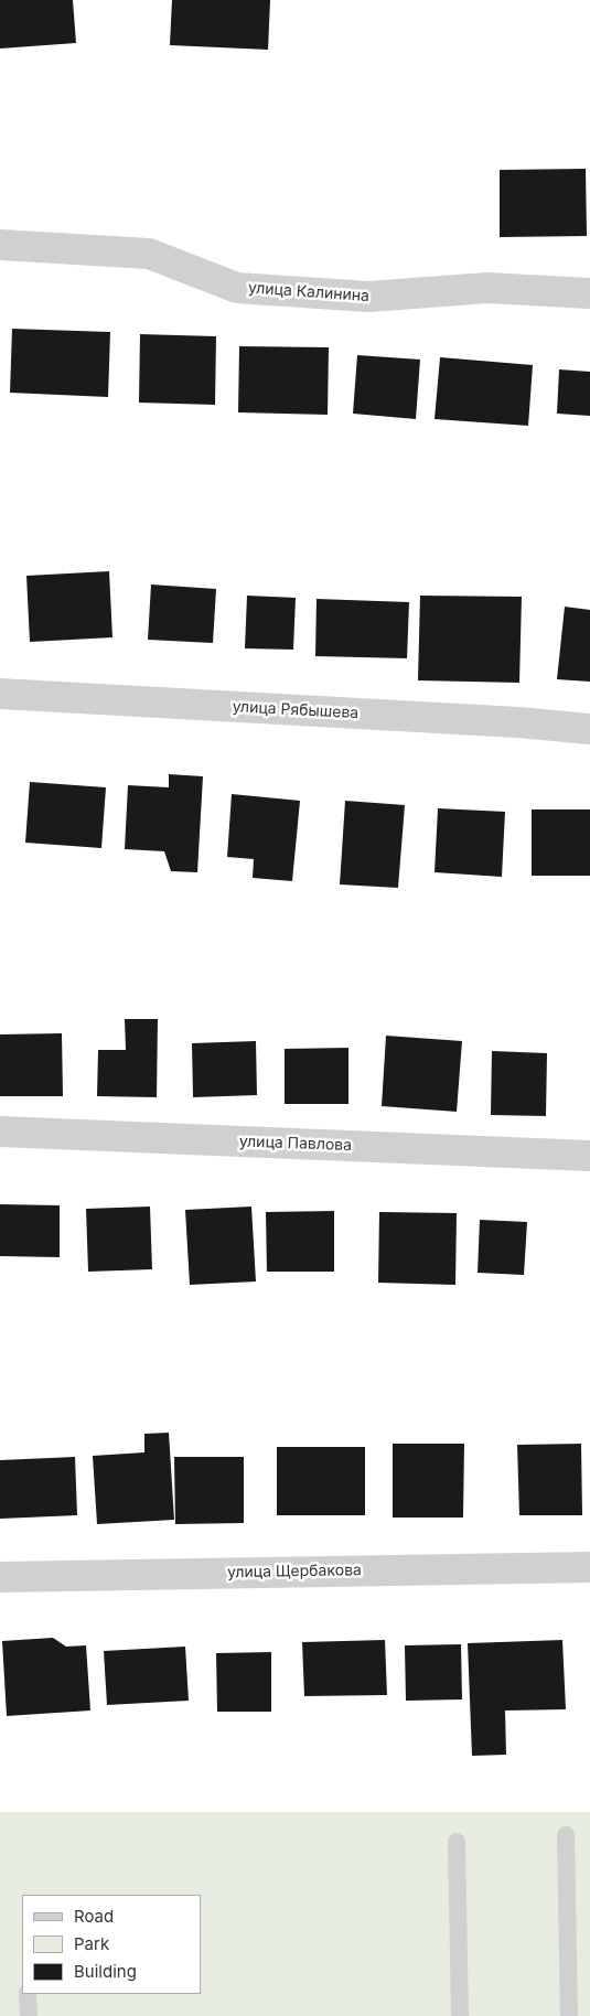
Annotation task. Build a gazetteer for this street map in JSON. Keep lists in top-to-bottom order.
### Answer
{
  "streets": {
    "street": [
      "улица Калинина",
      "улица Рябышева",
      "улица Павлова",
      "улица Щербакова"
    ]
  },
  "legend": ["Road", "Park", "Building"]
}
